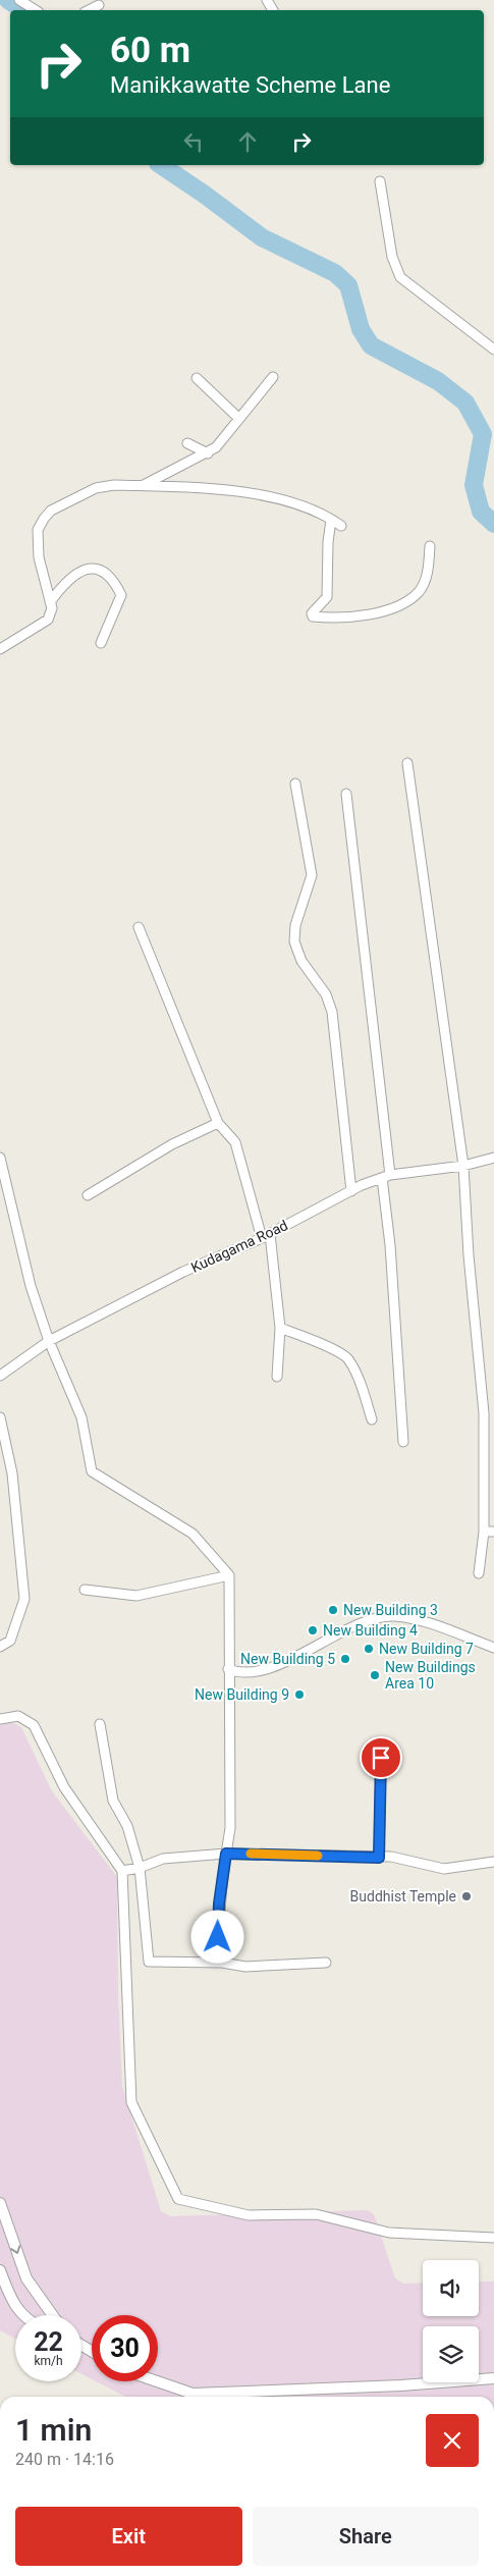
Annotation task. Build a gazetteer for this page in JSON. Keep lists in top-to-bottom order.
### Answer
{
  "streets": {
    "street": ["Kudagama Road"]
  },
  "places": [
    "New Building 3",
    "New Building 4",
    "New Building 7",
    "New Building 5",
    "New Buildings Area 10",
    "New Building 9",
    "Buddhist Temple"
  ],
  "page": {
    "turn": ["60 m", "Manikkawatte Scheme Lane"],
    "speed": "22 km/h",
    "limit": "30",
    "heading": ["1 min", "240 m · 14:16"],
    "buttons": ["Exit", "Share"]
  }
}
